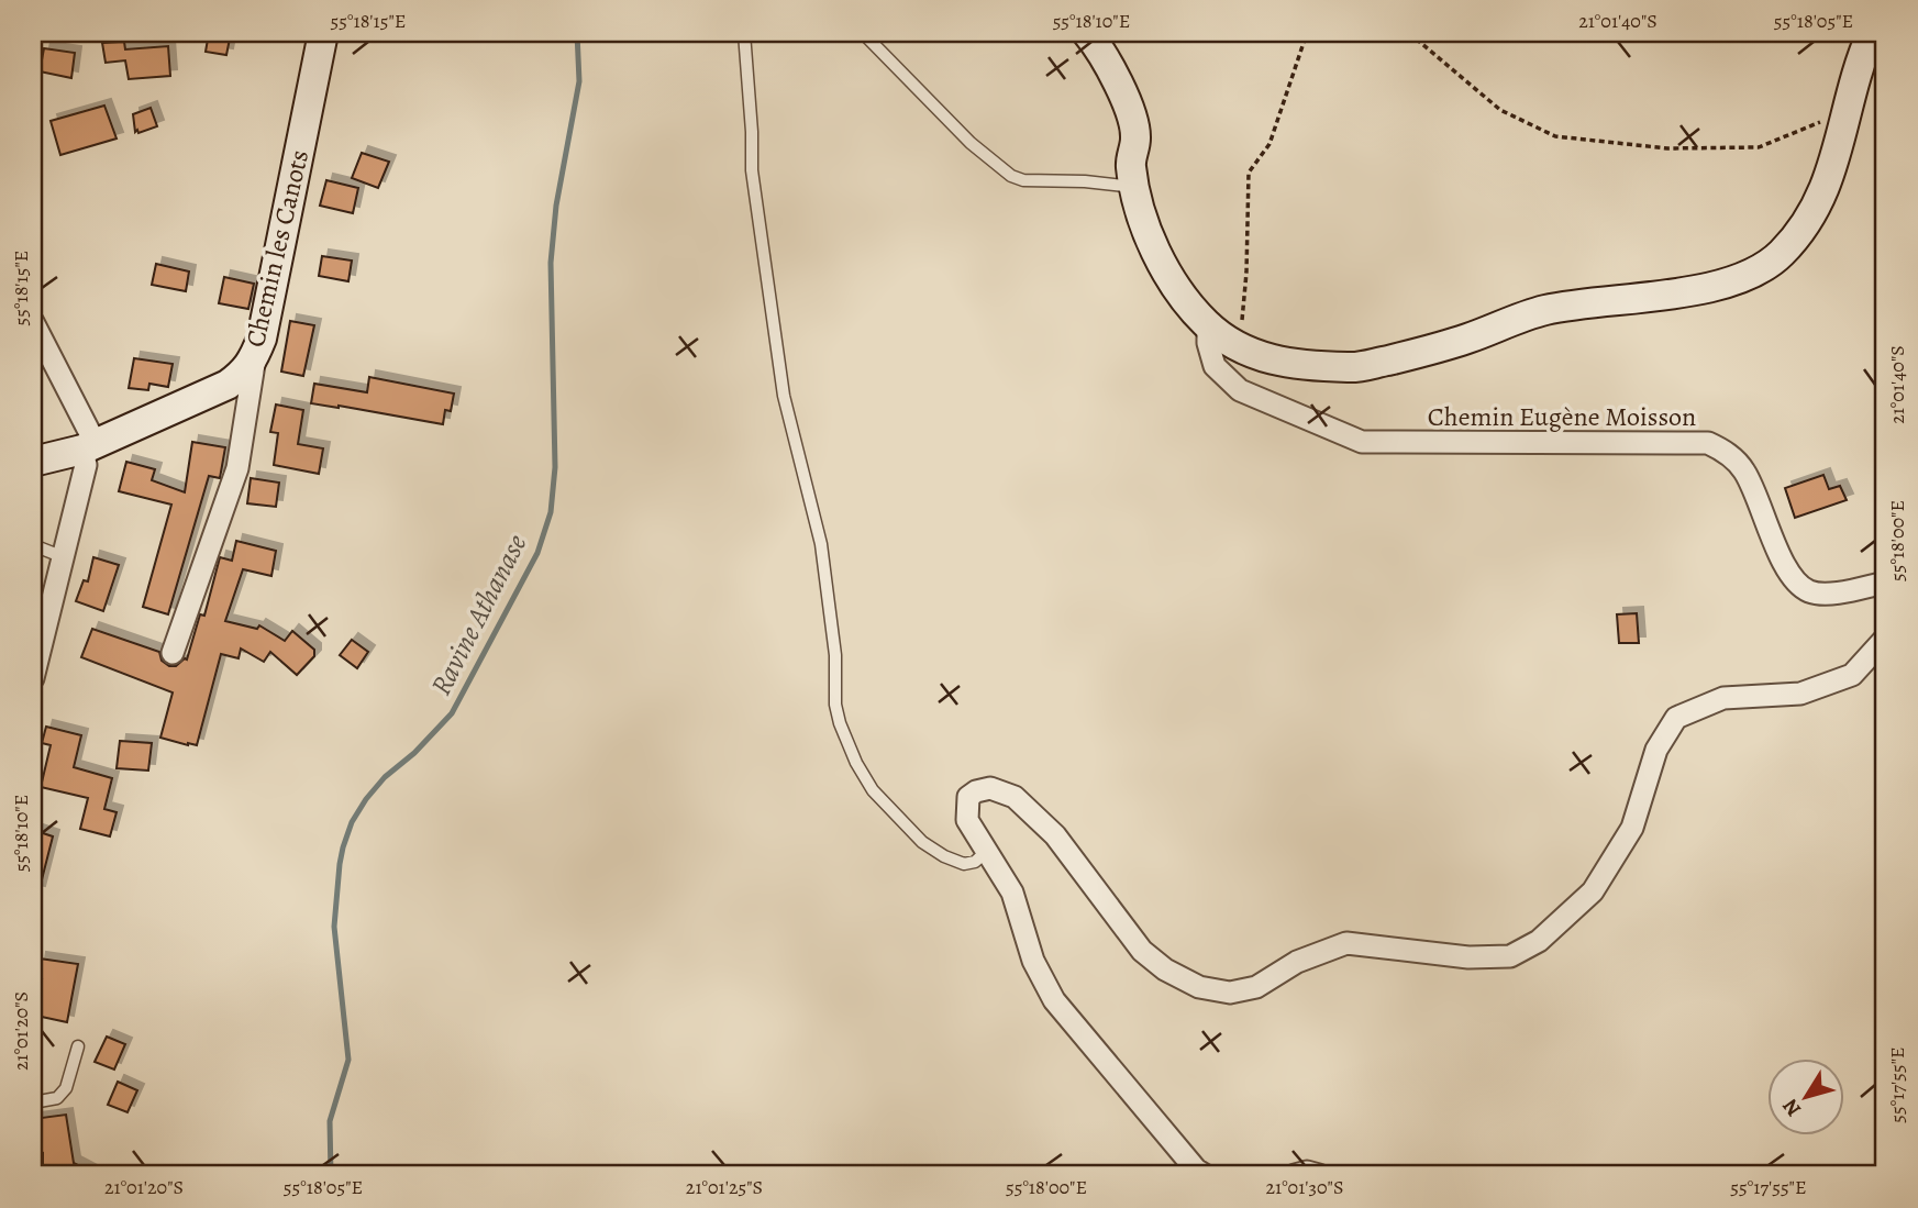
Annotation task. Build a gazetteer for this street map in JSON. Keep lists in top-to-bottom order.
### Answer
{
  "streets": {
    "street": ["Chemin les Canots", "Chemin Eugène Moisson"]
  },
  "water": ["Ravine Athanase"],
  "north": "bottom left",
  "coordinates": [
    "55°18'15\"E",
    "55°18'10\"E",
    "21°01'40\"S",
    "55°18'05\"E",
    "55°18'00\"E",
    "21°01'20\"S",
    "55°17'55\"E",
    "21°01'25\"S",
    "21°01'30\"S"
  ]
}
